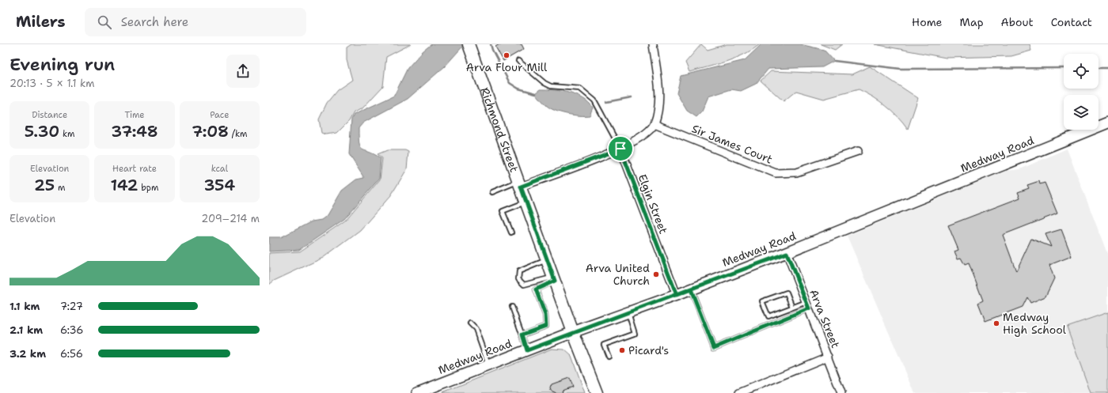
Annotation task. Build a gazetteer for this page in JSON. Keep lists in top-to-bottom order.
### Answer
{
  "streets": {
    "main road": ["Richmond Street", "Medway Road"],
    "street": ["Sir James Court", "Elgin Street", "Arva Street"]
  },
  "crossings": [
    ["Richmond Street", "Medway Road"],
    ["Medway Road", "Elgin Street"],
    ["Medway Road", "Arva Street"]
  ],
  "places": [
    "Arva Flour Mill",
    "Arva United Church",
    "Medway High School",
    "Picard's"
  ],
  "page": {
    "header": "Milers",
    "search": "Search here",
    "nav": [
      "Home",
      "Map",
      "About",
      "Contact"
    ],
    "heading": ["Evening run", "20:13 · 5 × 1.1 km"],
    "stats": [
      ["Distance", "5.30 km"],
      ["Time", "37:48"],
      ["Pace", "7:08 /km"],
      ["Elevation", "25 m"],
      ["Heart rate", "142 bpm"],
      ["kcal", "354"]
    ],
    "chart": ["Elevation", "209–214 m"],
    "list": [
      {
        "name": "1.1 km",
        "note": "7:27"
      },
      {
        "name": "2.1 km",
        "note": "6:36"
      },
      {
        "name": "3.2 km",
        "note": "6:56"
      }
    ]
  }
}
